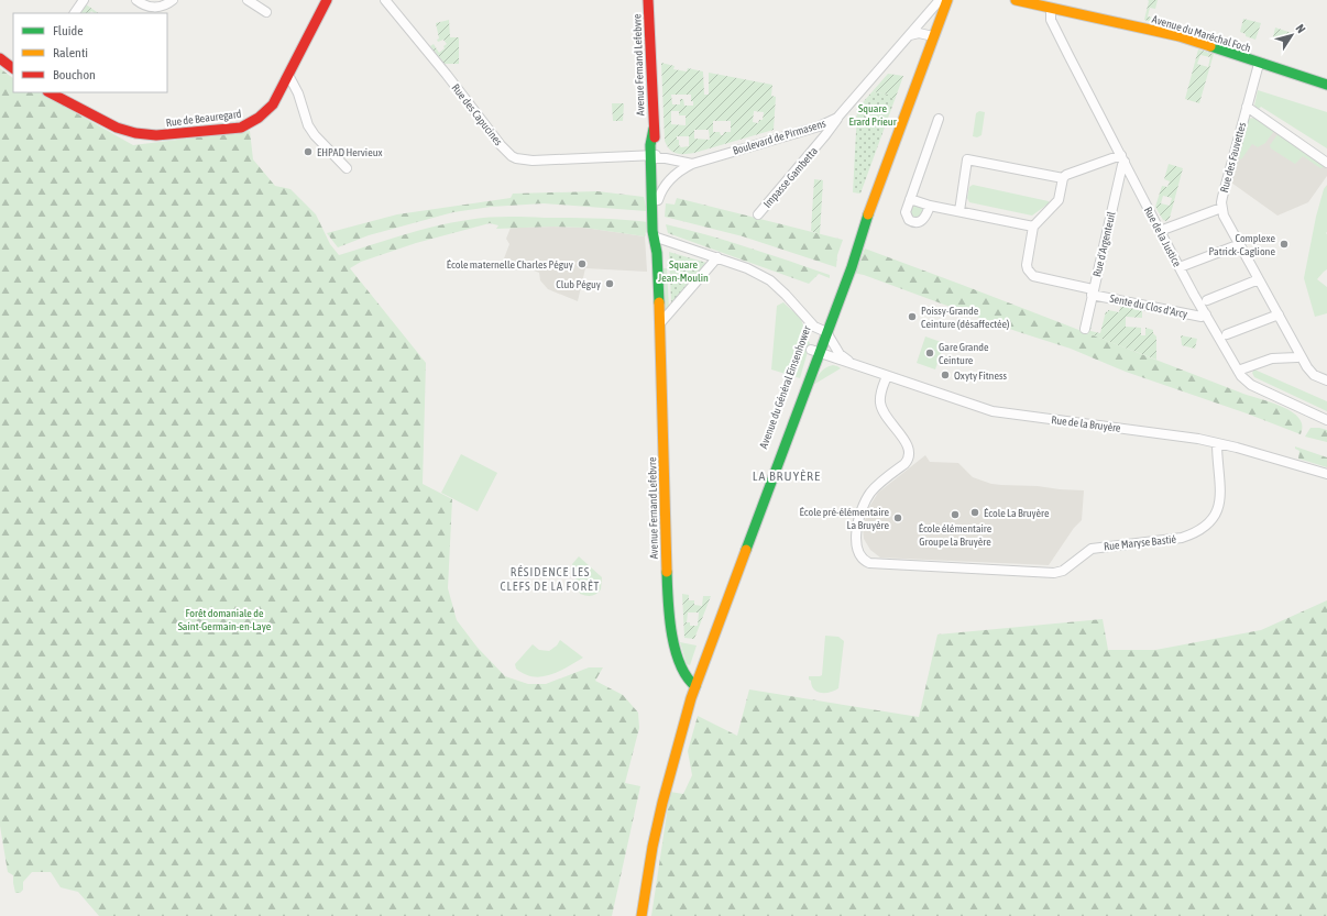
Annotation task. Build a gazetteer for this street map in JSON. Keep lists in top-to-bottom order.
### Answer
{
  "streets": {
    "main road": [
      "Avenue du Maréchal Foch",
      "Avenue Fernand Lefebvre",
      "Rue de Beauregard",
      "Avenue du Général Einsenhower"
    ],
    "street": [
      "Rue des Capucines",
      "Boulevard de Pirmasens",
      "Rue des Fauvettes",
      "Impasse Gambetta",
      "Rue de la Justice",
      "Rue d'Argenteuil",
      "Sente du Clos d'Arcy",
      "Rue de la Bruyère",
      "Rue Maryse Bastié"
    ]
  },
  "crossings": [
    ["Avenue du Maréchal Foch", "Rue des Fauvettes"],
    ["Avenue du Maréchal Foch", "Rue de la Justice"],
    ["Avenue Fernand Lefebvre", "Rue des Capucines"],
    ["Avenue Fernand Lefebvre", "Boulevard de Pirmasens"],
    ["Avenue Fernand Lefebvre", "Avenue du Général Einsenhower"],
    ["Rue des Capucines", "Boulevard de Pirmasens"],
    ["Boulevard de Pirmasens", "Impasse Gambetta"],
    ["Rue des Fauvettes", "Rue de la Justice"],
    ["Rue de la Justice", "Rue d'Argenteuil"],
    ["Rue de la Justice", "Sente du Clos d'Arcy"],
    ["Rue d'Argenteuil", "Sente du Clos d'Arcy"],
    ["Avenue du Général Einsenhower", "Rue de la Bruyère"],
    ["Rue de la Bruyère", "Rue Maryse Bastié"]
  ],
  "districts": ["LA BRUYÈRE", "RÉSIDENCE LES CLEFS DE LA FORÊT"],
  "parks": ["Square Erard Prieur", "Square Jean-Moulin", "Forêt domaniale de Saint-Germain-en-Laye"],
  "places": [
    "EHPAD Hervieux",
    "Complexe Patrick-Caglione",
    "École maternelle Charles Péguy",
    "Club Péguy",
    "Poissy-Grande Ceinture (désaffectée)",
    "Gare Grande Ceinture",
    "Oxyty Fitness",
    "École La Bruyère",
    "École élémentaire Groupe la Bruyère",
    "École pré-élémentaire La Bruyère"
  ],
  "legend": ["Fluide", "Ralenti", "Bouchon"],
  "north": "top right"
}
